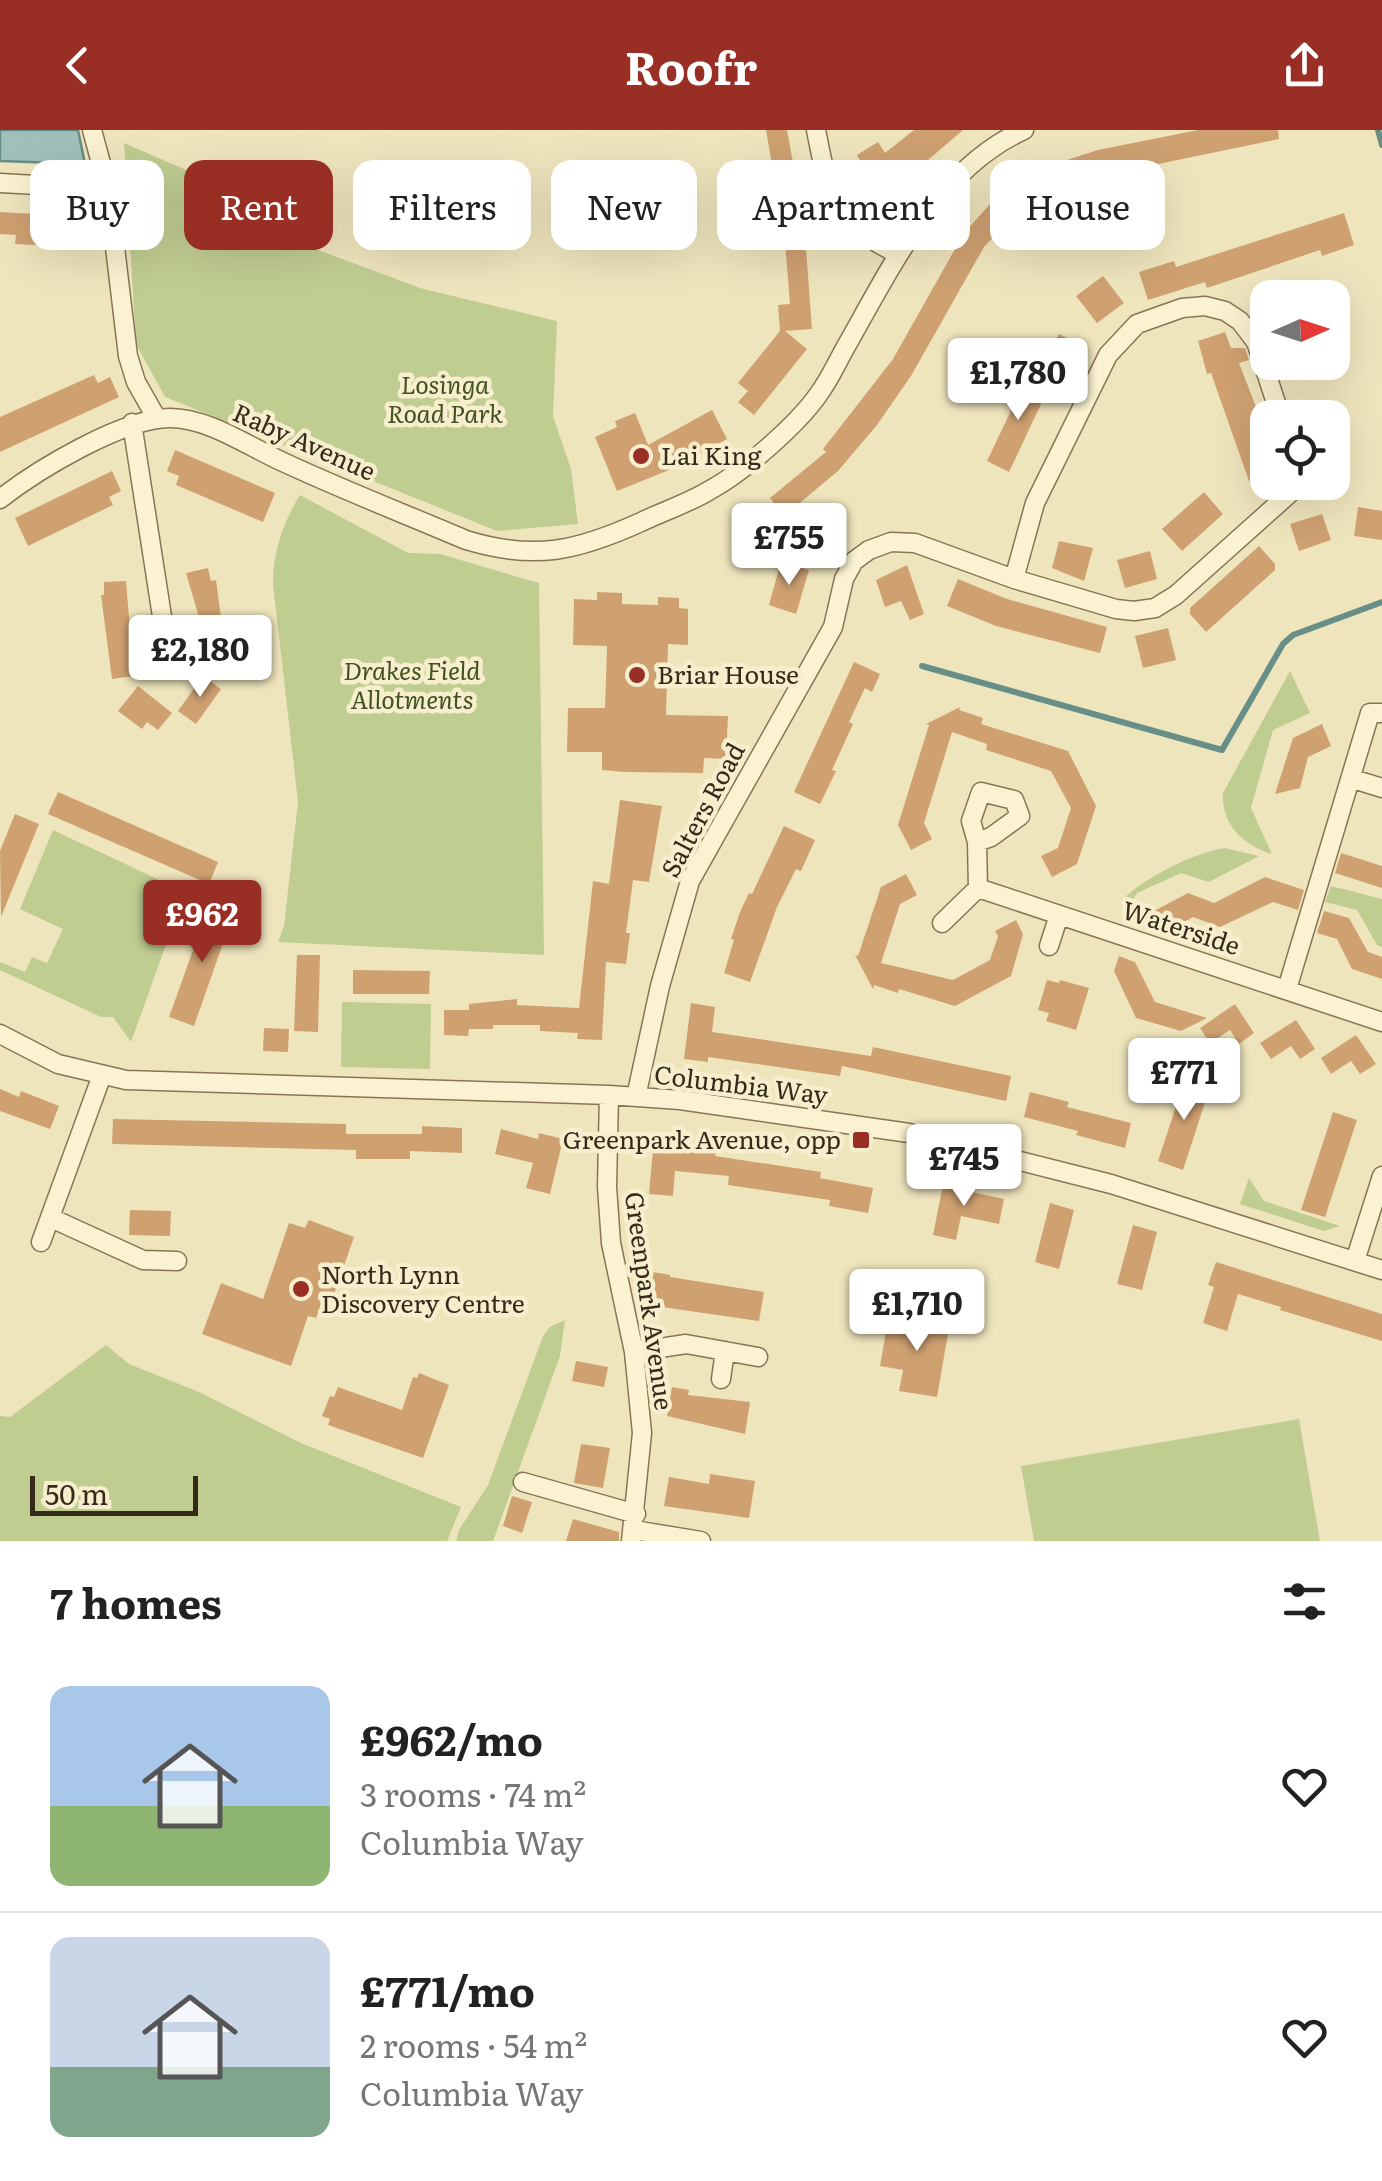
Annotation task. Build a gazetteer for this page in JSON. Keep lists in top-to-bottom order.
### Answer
{
  "streets": {
    "street": [
      "Raby Avenue",
      "Salters Road",
      "Waterside",
      "Columbia Way",
      "Greenpark Avenue"
    ]
  },
  "crossings": [
    ["Salters Road", "Columbia Way"],
    ["Columbia Way", "Greenpark Avenue"]
  ],
  "parks": ["Losinga Road Park", "Drakes Field Allotments"],
  "places": {
    "other": ["Lai King", "Briar House", "North Lynn Discovery Centre"],
    "transit": ["Greenpark Avenue, opp"]
  },
  "scale_bar": "50 m",
  "north": "right",
  "page": {
    "header": "Roofr",
    "chip": [
      "Buy",
      "Rent",
      "Filters",
      "New",
      "Apartment",
      "House"
    ],
    "price": [
      "£1,780",
      "£755",
      "£2,180",
      "£962",
      "£771",
      "£745",
      "£1,710"
    ],
    "scale": "50 m",
    "heading": "7 homes",
    "list": [
      {
        "name": "£962/mo",
        "note": "3 rooms · 74 m² · Columbia Way"
      },
      {
        "name": "£771/mo",
        "note": "2 rooms · 54 m² · Columbia Way"
      }
    ]
  }
}
